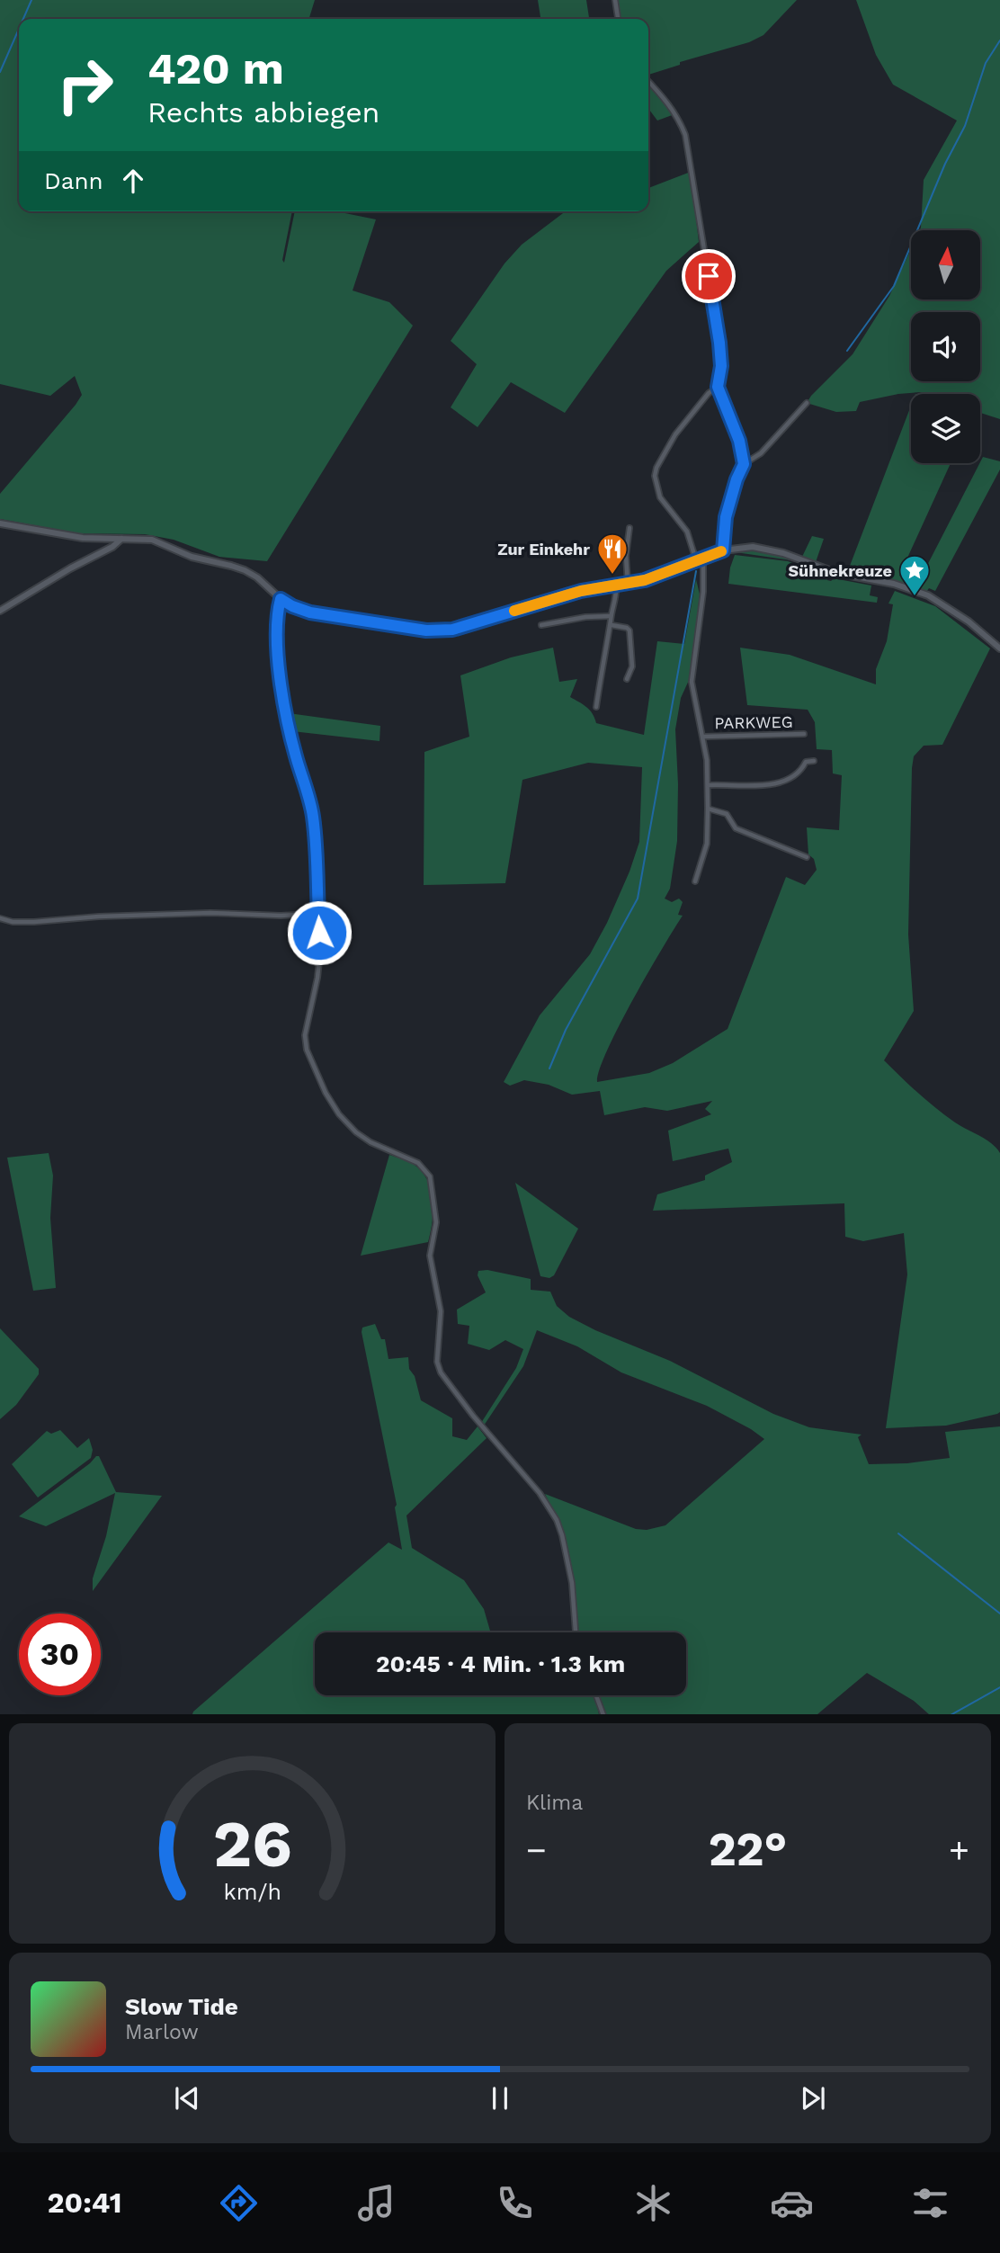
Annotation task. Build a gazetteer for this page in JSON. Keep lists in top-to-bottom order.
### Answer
{
  "streets": {
    "street": ["PARKWEG"]
  },
  "places": {
    "restaurant": ["Zur Einkehr"],
    "place": ["Sühnekreuze"]
  },
  "north": "top",
  "page": {
    "turn": ["420 m", "Rechts abbiegen"],
    "then": "Dann",
    "limit": "30",
    "trip": "20:45 · 4 Min. · 1.3 km",
    "tile": "Klima",
    "heat": ["−", "22°", "+"],
    "song": ["Slow Tide", "Marlow"],
    "tabs": "20:41",
    "gauge": ["26", "km/h"]
  }
}
